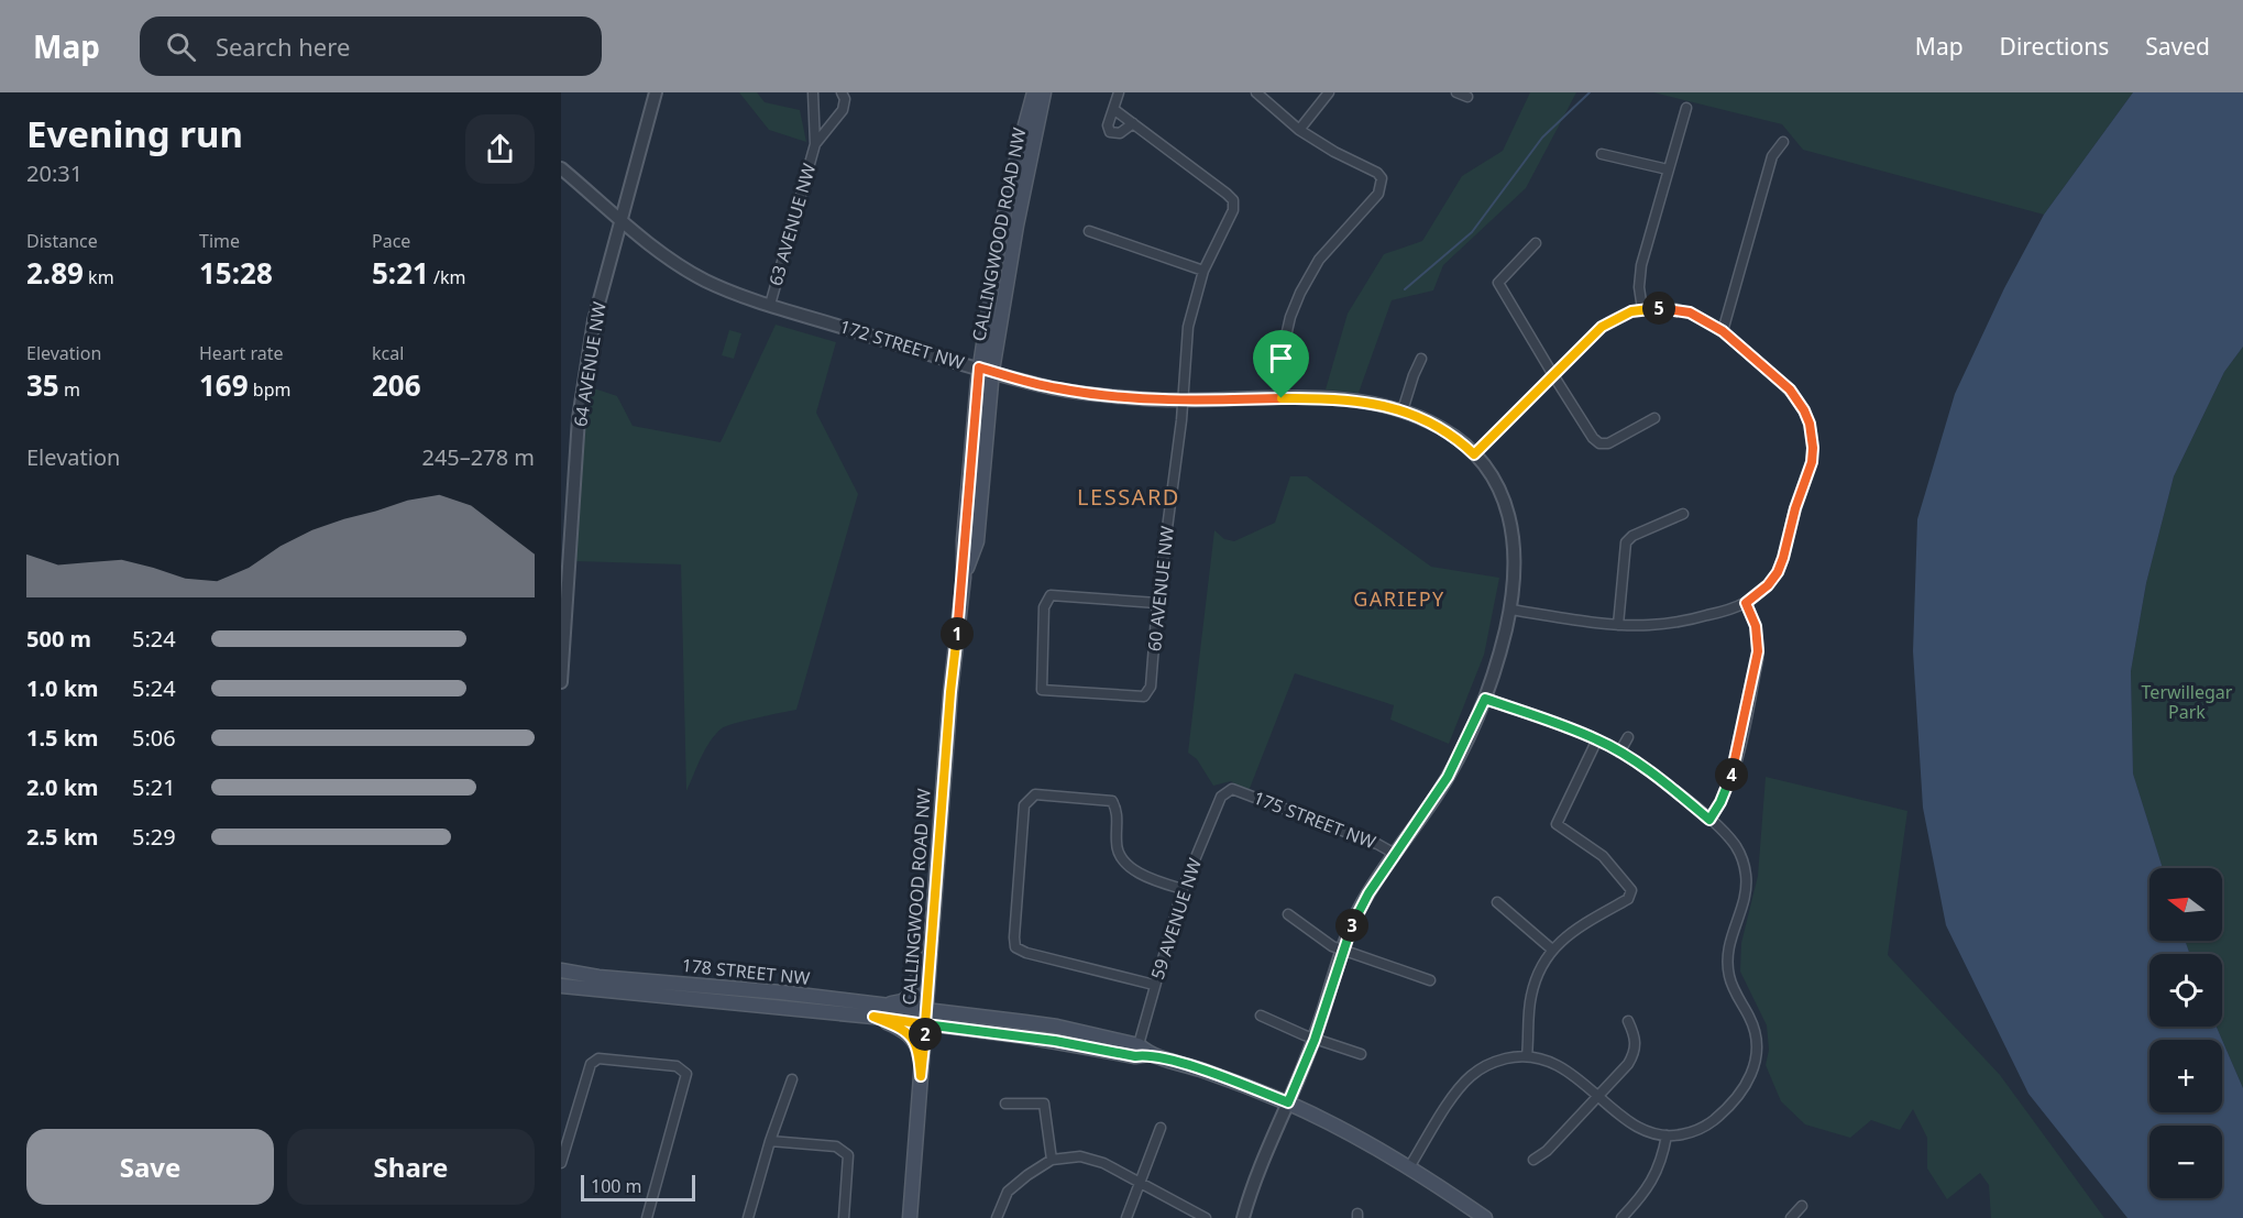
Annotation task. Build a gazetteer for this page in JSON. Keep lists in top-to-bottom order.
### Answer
{
  "streets": {
    "main road": ["CALLINGWOOD ROAD NW", "178 STREET NW"],
    "street": [
      "63 AVENUE NW",
      "172 STREET NW",
      "64 AVENUE NW",
      "60 AVENUE NW",
      "175 STREET NW",
      "59 AVENUE NW"
    ]
  },
  "crossings": [
    ["63 AVENUE NW", "172 STREET NW"],
    ["CALLINGWOOD ROAD NW", "172 STREET NW"],
    ["CALLINGWOOD ROAD NW", "178 STREET NW"],
    ["172 STREET NW", "64 AVENUE NW"],
    ["172 STREET NW", "60 AVENUE NW"],
    ["172 STREET NW", "175 STREET NW"],
    ["172 STREET NW", "178 STREET NW"],
    ["175 STREET NW", "59 AVENUE NW"],
    ["59 AVENUE NW", "178 STREET NW"]
  ],
  "districts": ["LESSARD", "GARIEPY"],
  "parks": ["Terwillegar Park"],
  "scale_bar": "100 m",
  "north": "left",
  "page": {
    "header": "Map",
    "search": "Search here",
    "nav": ["Map", "Directions", "Saved"],
    "heading": ["Evening run", "20:31"],
    "stats": [
      ["Distance", "2.89 km"],
      ["Time", "15:28"],
      ["Pace", "5:21 /km"],
      ["Elevation", "35 m"],
      ["Heart rate", "169 bpm"],
      ["kcal", "206"]
    ],
    "pins": [
      "5",
      "1",
      "4",
      "3",
      "2"
    ],
    "chart": ["Elevation", "245–278 m"],
    "list": [
      {
        "name": "500 m",
        "note": "5:24"
      },
      {
        "name": "1.0 km",
        "note": "5:24"
      },
      {
        "name": "1.5 km",
        "note": "5:06"
      },
      {
        "name": "2.0 km",
        "note": "5:21"
      },
      {
        "name": "2.5 km",
        "note": "5:29"
      }
    ],
    "map_buttons": ["+", "−"],
    "buttons": ["Save", "Share"],
    "scale": "100 m"
  }
}
